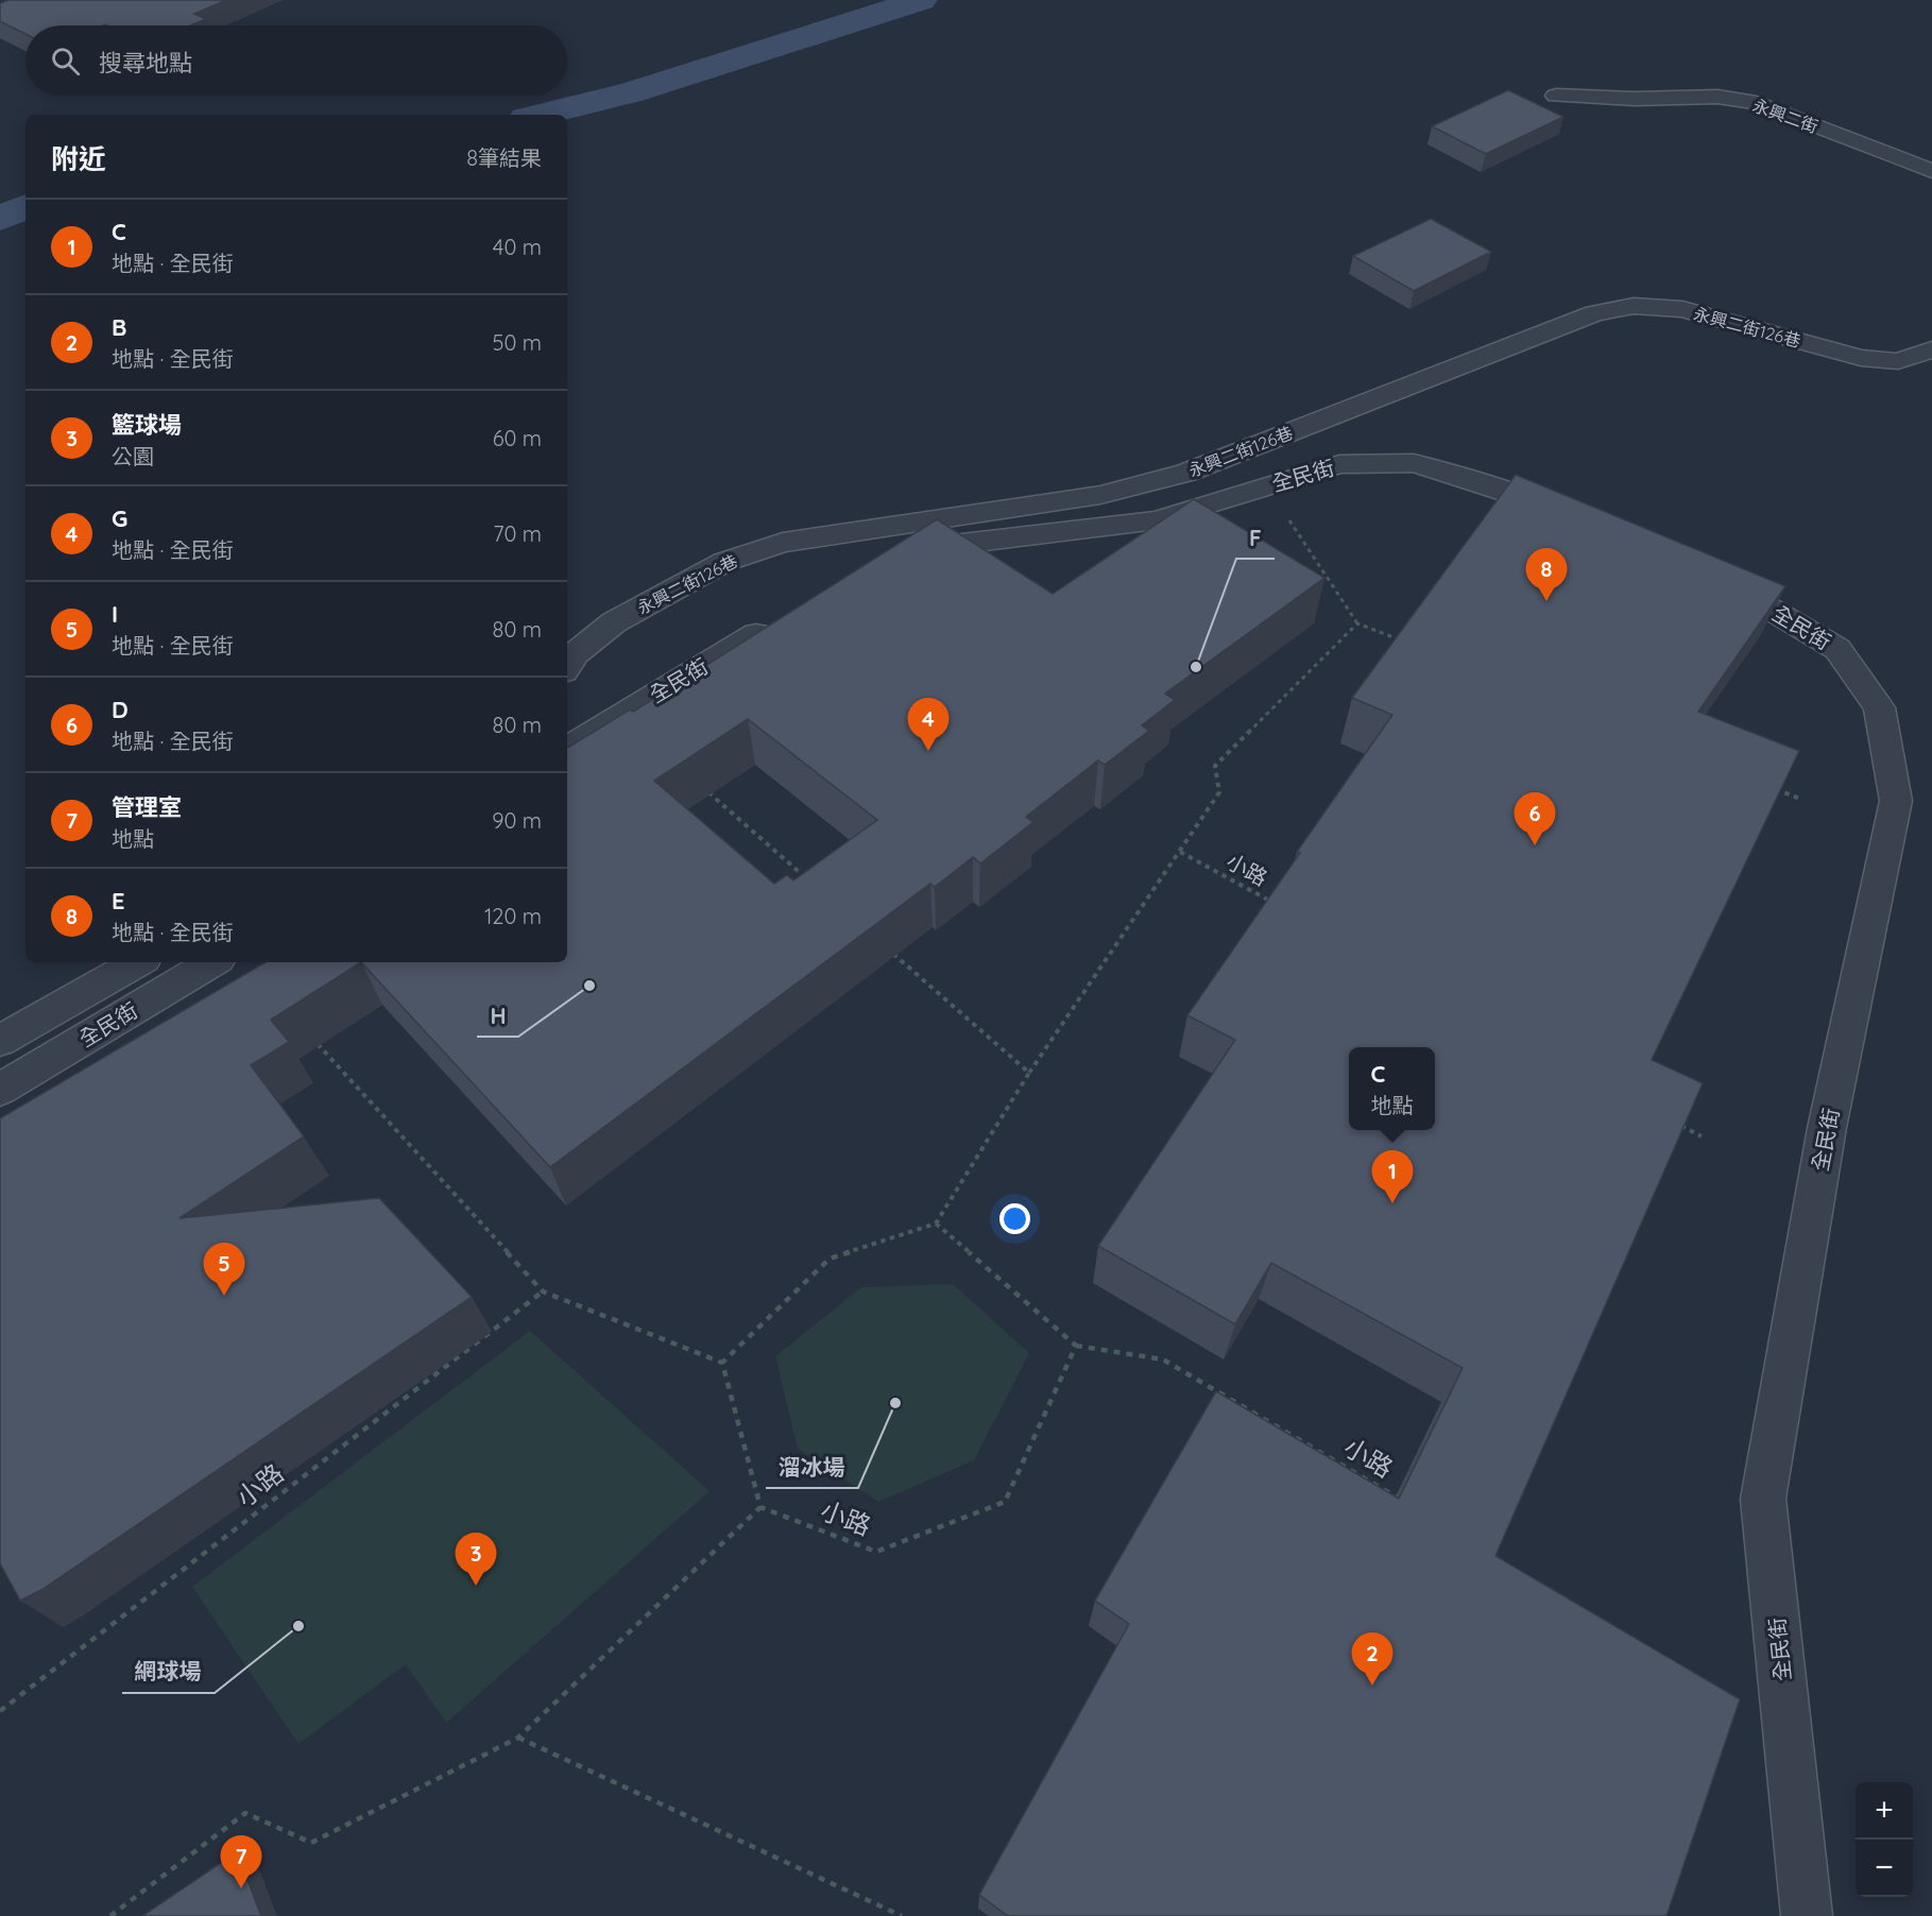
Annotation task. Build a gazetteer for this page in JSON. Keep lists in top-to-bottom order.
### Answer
{
  "streets": {
    "street": ["永興二街", "永興二街126巷", "全民街"],
    "path": ["小路"]
  },
  "places": [
    "F",
    "H",
    "溜冰場",
    "網球場"
  ],
  "page": {
    "search": "搜尋地點",
    "heading": ["附近", "8筆結果"],
    "list": [
      {
        "mark": "1",
        "name": "C",
        "note": "地點 · 全民街",
        "value": "40 m"
      },
      {
        "mark": "2",
        "name": "B",
        "note": "地點 · 全民街",
        "value": "50 m"
      },
      {
        "mark": "3",
        "name": "籃球場",
        "note": "公園",
        "value": "60 m"
      },
      {
        "mark": "4",
        "name": "G",
        "note": "地點 · 全民街",
        "value": "70 m"
      },
      {
        "mark": "5",
        "name": "I",
        "note": "地點 · 全民街",
        "value": "80 m"
      },
      {
        "mark": "6",
        "name": "D",
        "note": "地點 · 全民街",
        "value": "80 m"
      },
      {
        "mark": "7",
        "name": "管理室",
        "note": "地點",
        "value": "90 m"
      },
      {
        "mark": "8",
        "name": "E",
        "note": "地點 · 全民街",
        "value": "120 m"
      }
    ],
    "pins": [
      "8",
      "4",
      "6",
      "1",
      "5",
      "3",
      "2",
      "7"
    ],
    "popup": ["C", "地點"],
    "map_buttons": ["+", "−"]
  }
}
